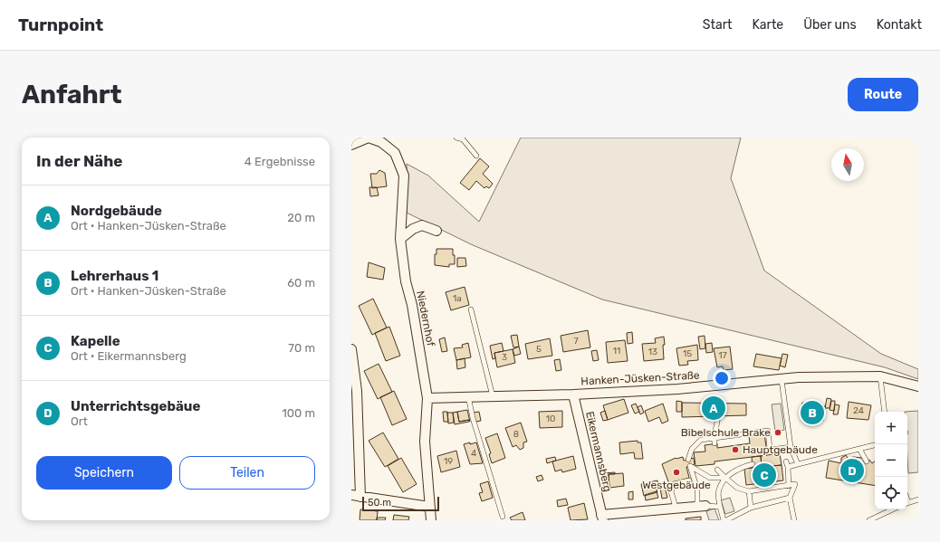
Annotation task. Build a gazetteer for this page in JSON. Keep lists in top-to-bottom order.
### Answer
{
  "streets": {
    "street": ["Niedernhof", "Hanken-Jüsken-Straße", "Eikermannsberg"]
  },
  "crossings": [
    ["Niedernhof", "Hanken-Jüsken-Straße"],
    ["Hanken-Jüsken-Straße", "Eikermannsberg"]
  ],
  "places": ["Bibelschule Brake", "Hauptgebäude", "Westgebäude"],
  "house_numbers": [
    "1a",
    "7",
    "5",
    "11",
    "13",
    "15",
    "17",
    "3",
    "24",
    "10",
    "8",
    "4",
    "19"
  ],
  "scale_bar": "50 m",
  "north": "top",
  "page": {
    "header": "Turnpoint",
    "nav": [
      "Start",
      "Karte",
      "Über uns",
      "Kontakt"
    ],
    "buttons": [
      "Route",
      ["Speichern", "Teilen"]
    ],
    "title": "Anfahrt",
    "heading": ["In der Nähe", "4 Ergebnisse"],
    "list": [
      {
        "mark": "A",
        "name": "Nordgebäude",
        "note": "Ort · Hanken-Jüsken-Straße",
        "value": "20 m"
      },
      {
        "mark": "B",
        "name": "Lehrerhaus 1",
        "note": "Ort · Hanken-Jüsken-Straße",
        "value": "60 m"
      },
      {
        "mark": "C",
        "name": "Kapelle",
        "note": "Ort · Eikermannsberg",
        "value": "70 m"
      },
      {
        "mark": "D",
        "name": "Unterrichtsgebäue",
        "note": "Ort",
        "value": "100 m"
      }
    ],
    "pins": [
      "A",
      "B",
      "D",
      "C"
    ],
    "map_buttons": ["+", "−"],
    "scale": "50 m"
  }
}
